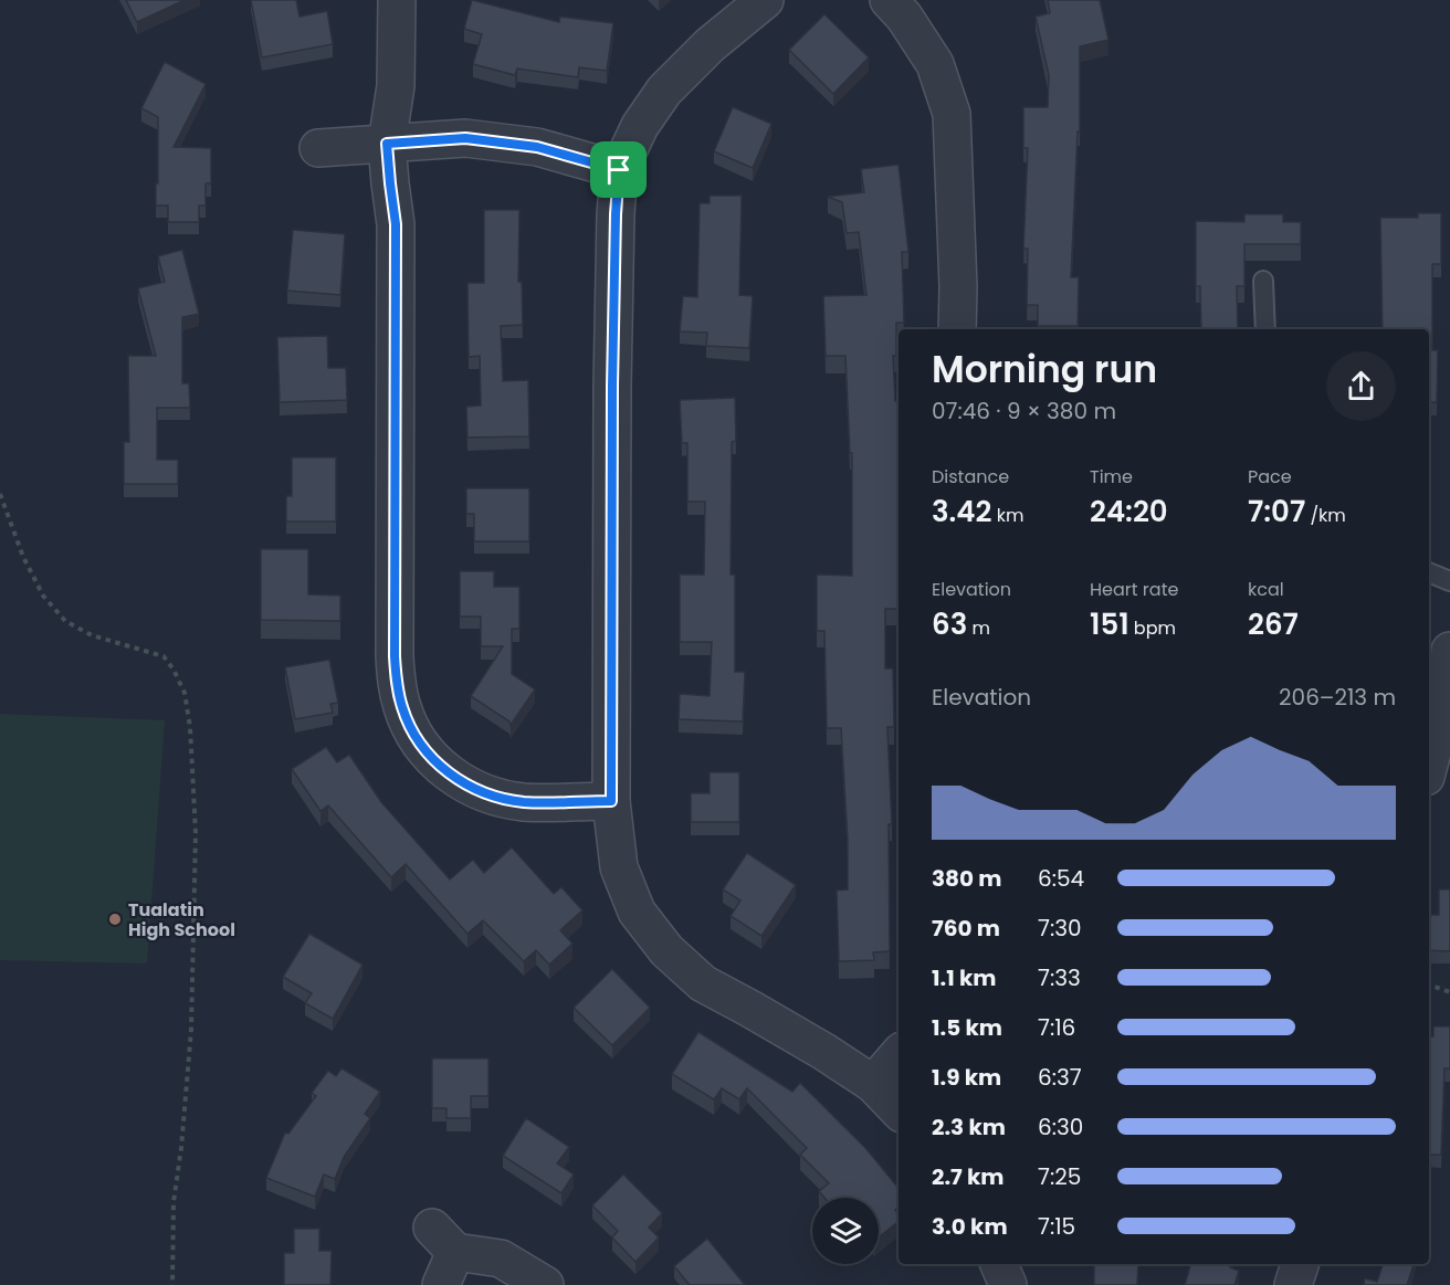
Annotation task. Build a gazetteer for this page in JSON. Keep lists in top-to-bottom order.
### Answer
{
  "places": ["Tualatin High School"],
  "page": {
    "heading": ["Morning run", "07:46 · 9 × 380 m"],
    "stats": [
      ["Distance", "3.42 km"],
      ["Time", "24:20"],
      ["Pace", "7:07 /km"],
      ["Elevation", "63 m"],
      ["Heart rate", "151 bpm"],
      ["kcal", "267"]
    ],
    "chart": ["Elevation", "206–213 m"],
    "list": [
      {
        "name": "380 m",
        "note": "6:54"
      },
      {
        "name": "760 m",
        "note": "7:30"
      },
      {
        "name": "1.1 km",
        "note": "7:33"
      },
      {
        "name": "1.5 km",
        "note": "7:16"
      },
      {
        "name": "1.9 km",
        "note": "6:37"
      },
      {
        "name": "2.3 km",
        "note": "6:30"
      },
      {
        "name": "2.7 km",
        "note": "7:25"
      },
      {
        "name": "3.0 km",
        "note": "7:15"
      }
    ]
  }
}
